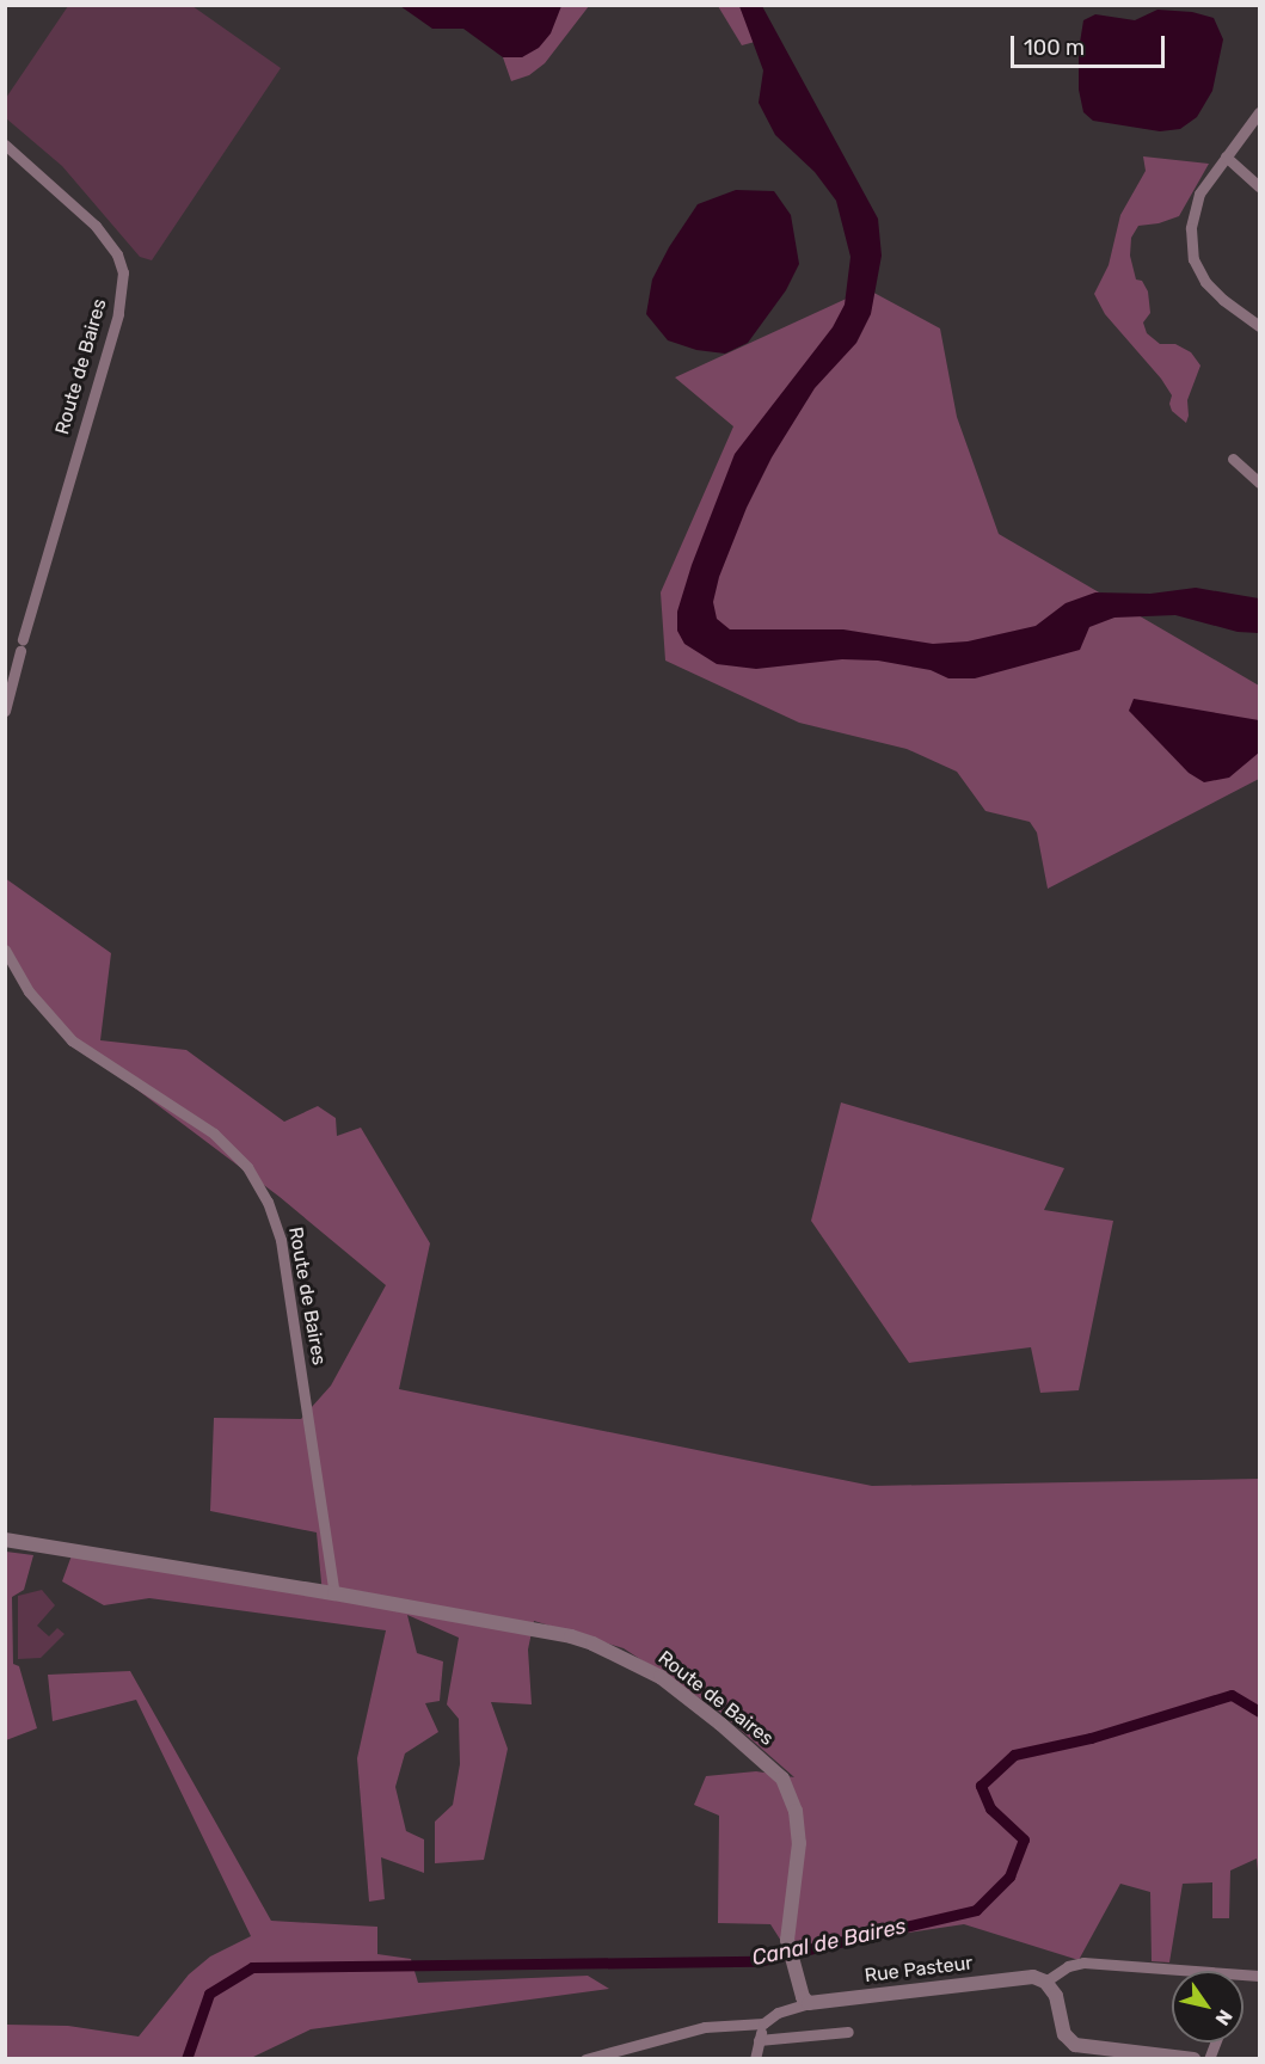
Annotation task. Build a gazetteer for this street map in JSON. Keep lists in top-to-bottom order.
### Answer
{
  "streets": {
    "street": ["Route de Baires", "Rue Pasteur"]
  },
  "crossings": [
    ["Route de Baires", "Rue Pasteur"]
  ],
  "water": ["Canal de Baires"],
  "scale_bar": "100 m",
  "north": "bottom right"
}
